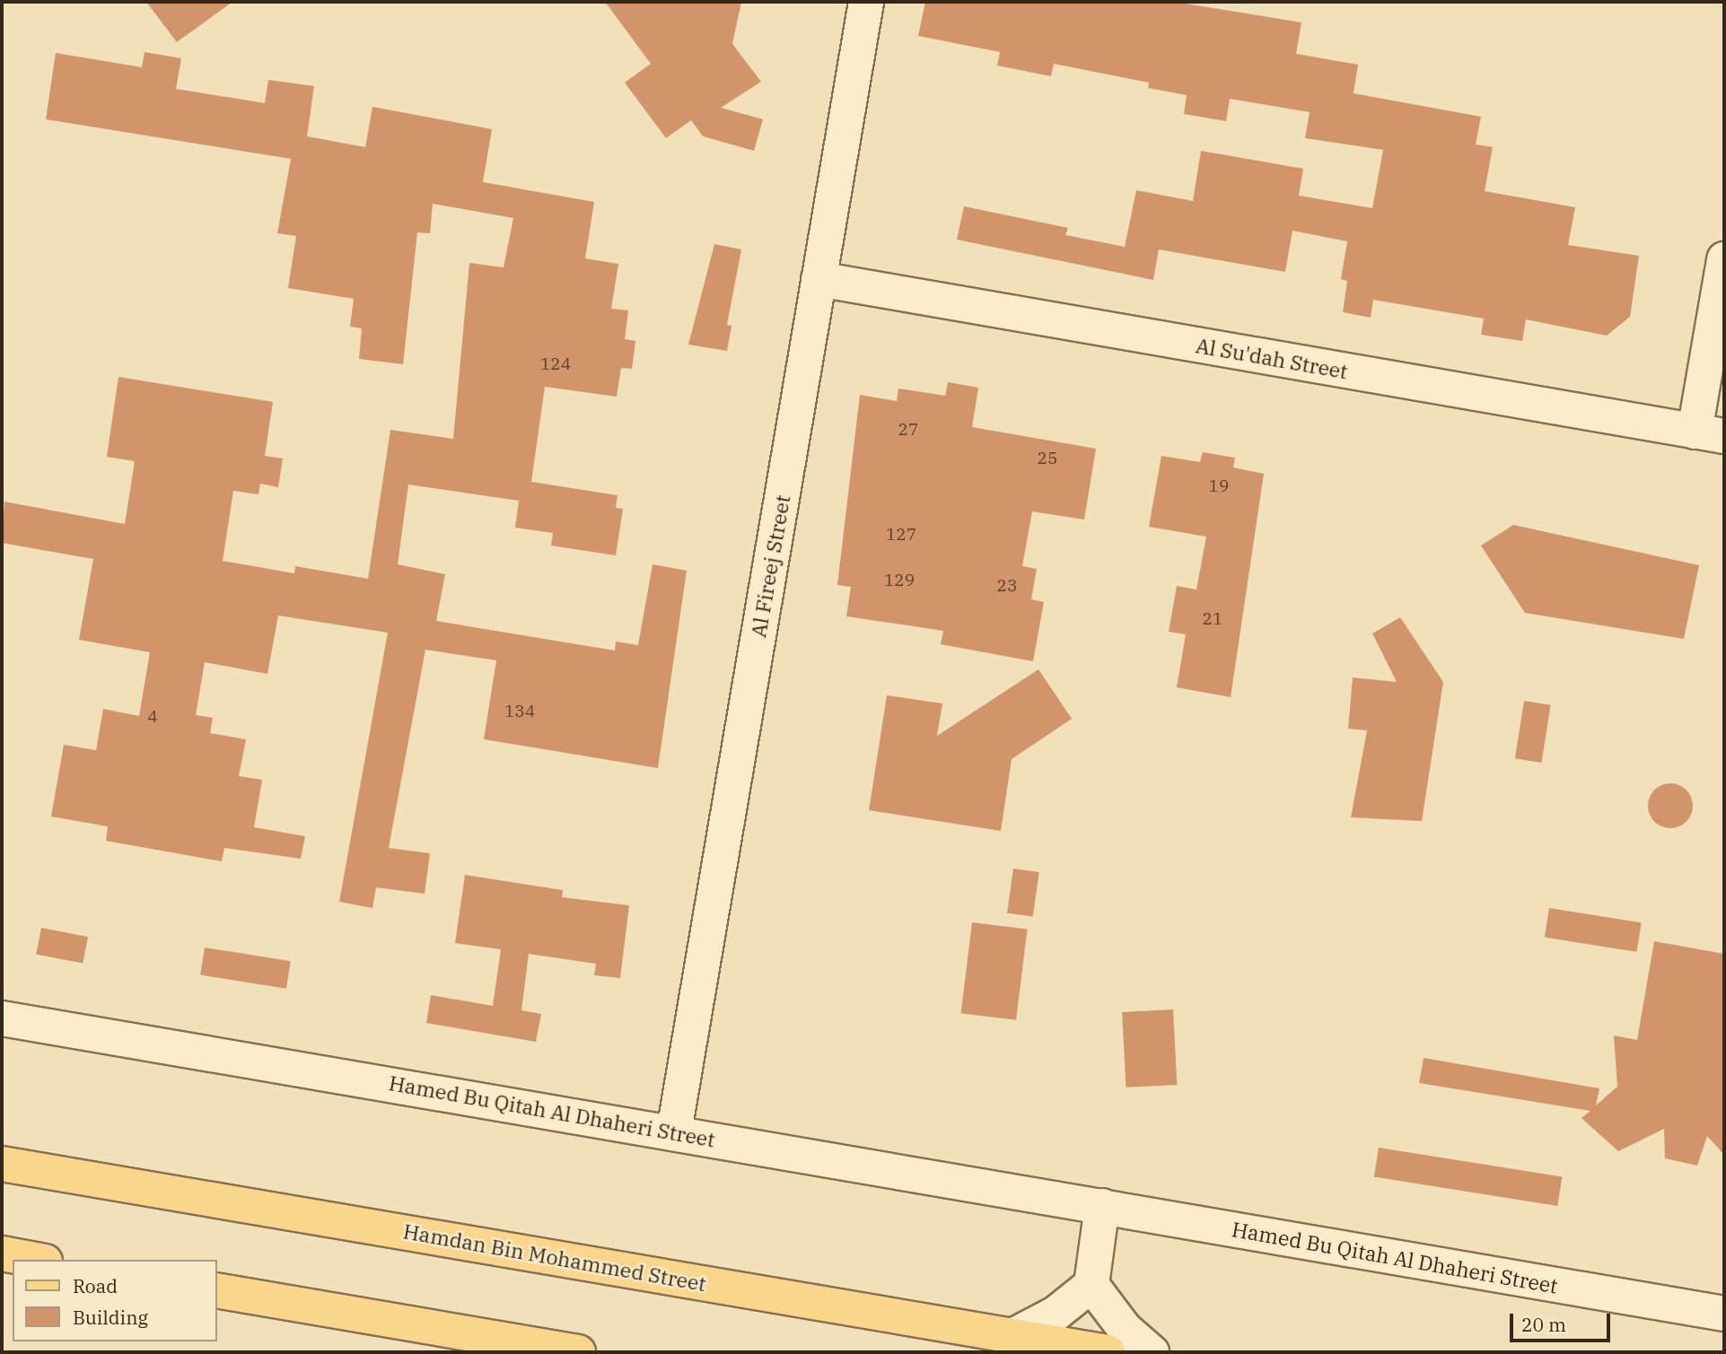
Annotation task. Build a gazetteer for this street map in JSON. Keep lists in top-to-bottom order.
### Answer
{
  "streets": {
    "main road": ["Hamdan Bin Mohammed Street"],
    "street": ["Al Su'dah Street", "Al Fireej Street", "Hamed Bu Qitah Al Dhaheri Street"]
  },
  "crossings": [
    ["Al Su'dah Street", "Al Fireej Street"],
    ["Al Fireej Street", "Hamed Bu Qitah Al Dhaheri Street"]
  ],
  "house_numbers": [
    "124",
    "27",
    "25",
    "19",
    "127",
    "129",
    "23",
    "21",
    "134",
    "4"
  ],
  "legend": ["Road", "Building"],
  "scale_bar": "20 m"
}
